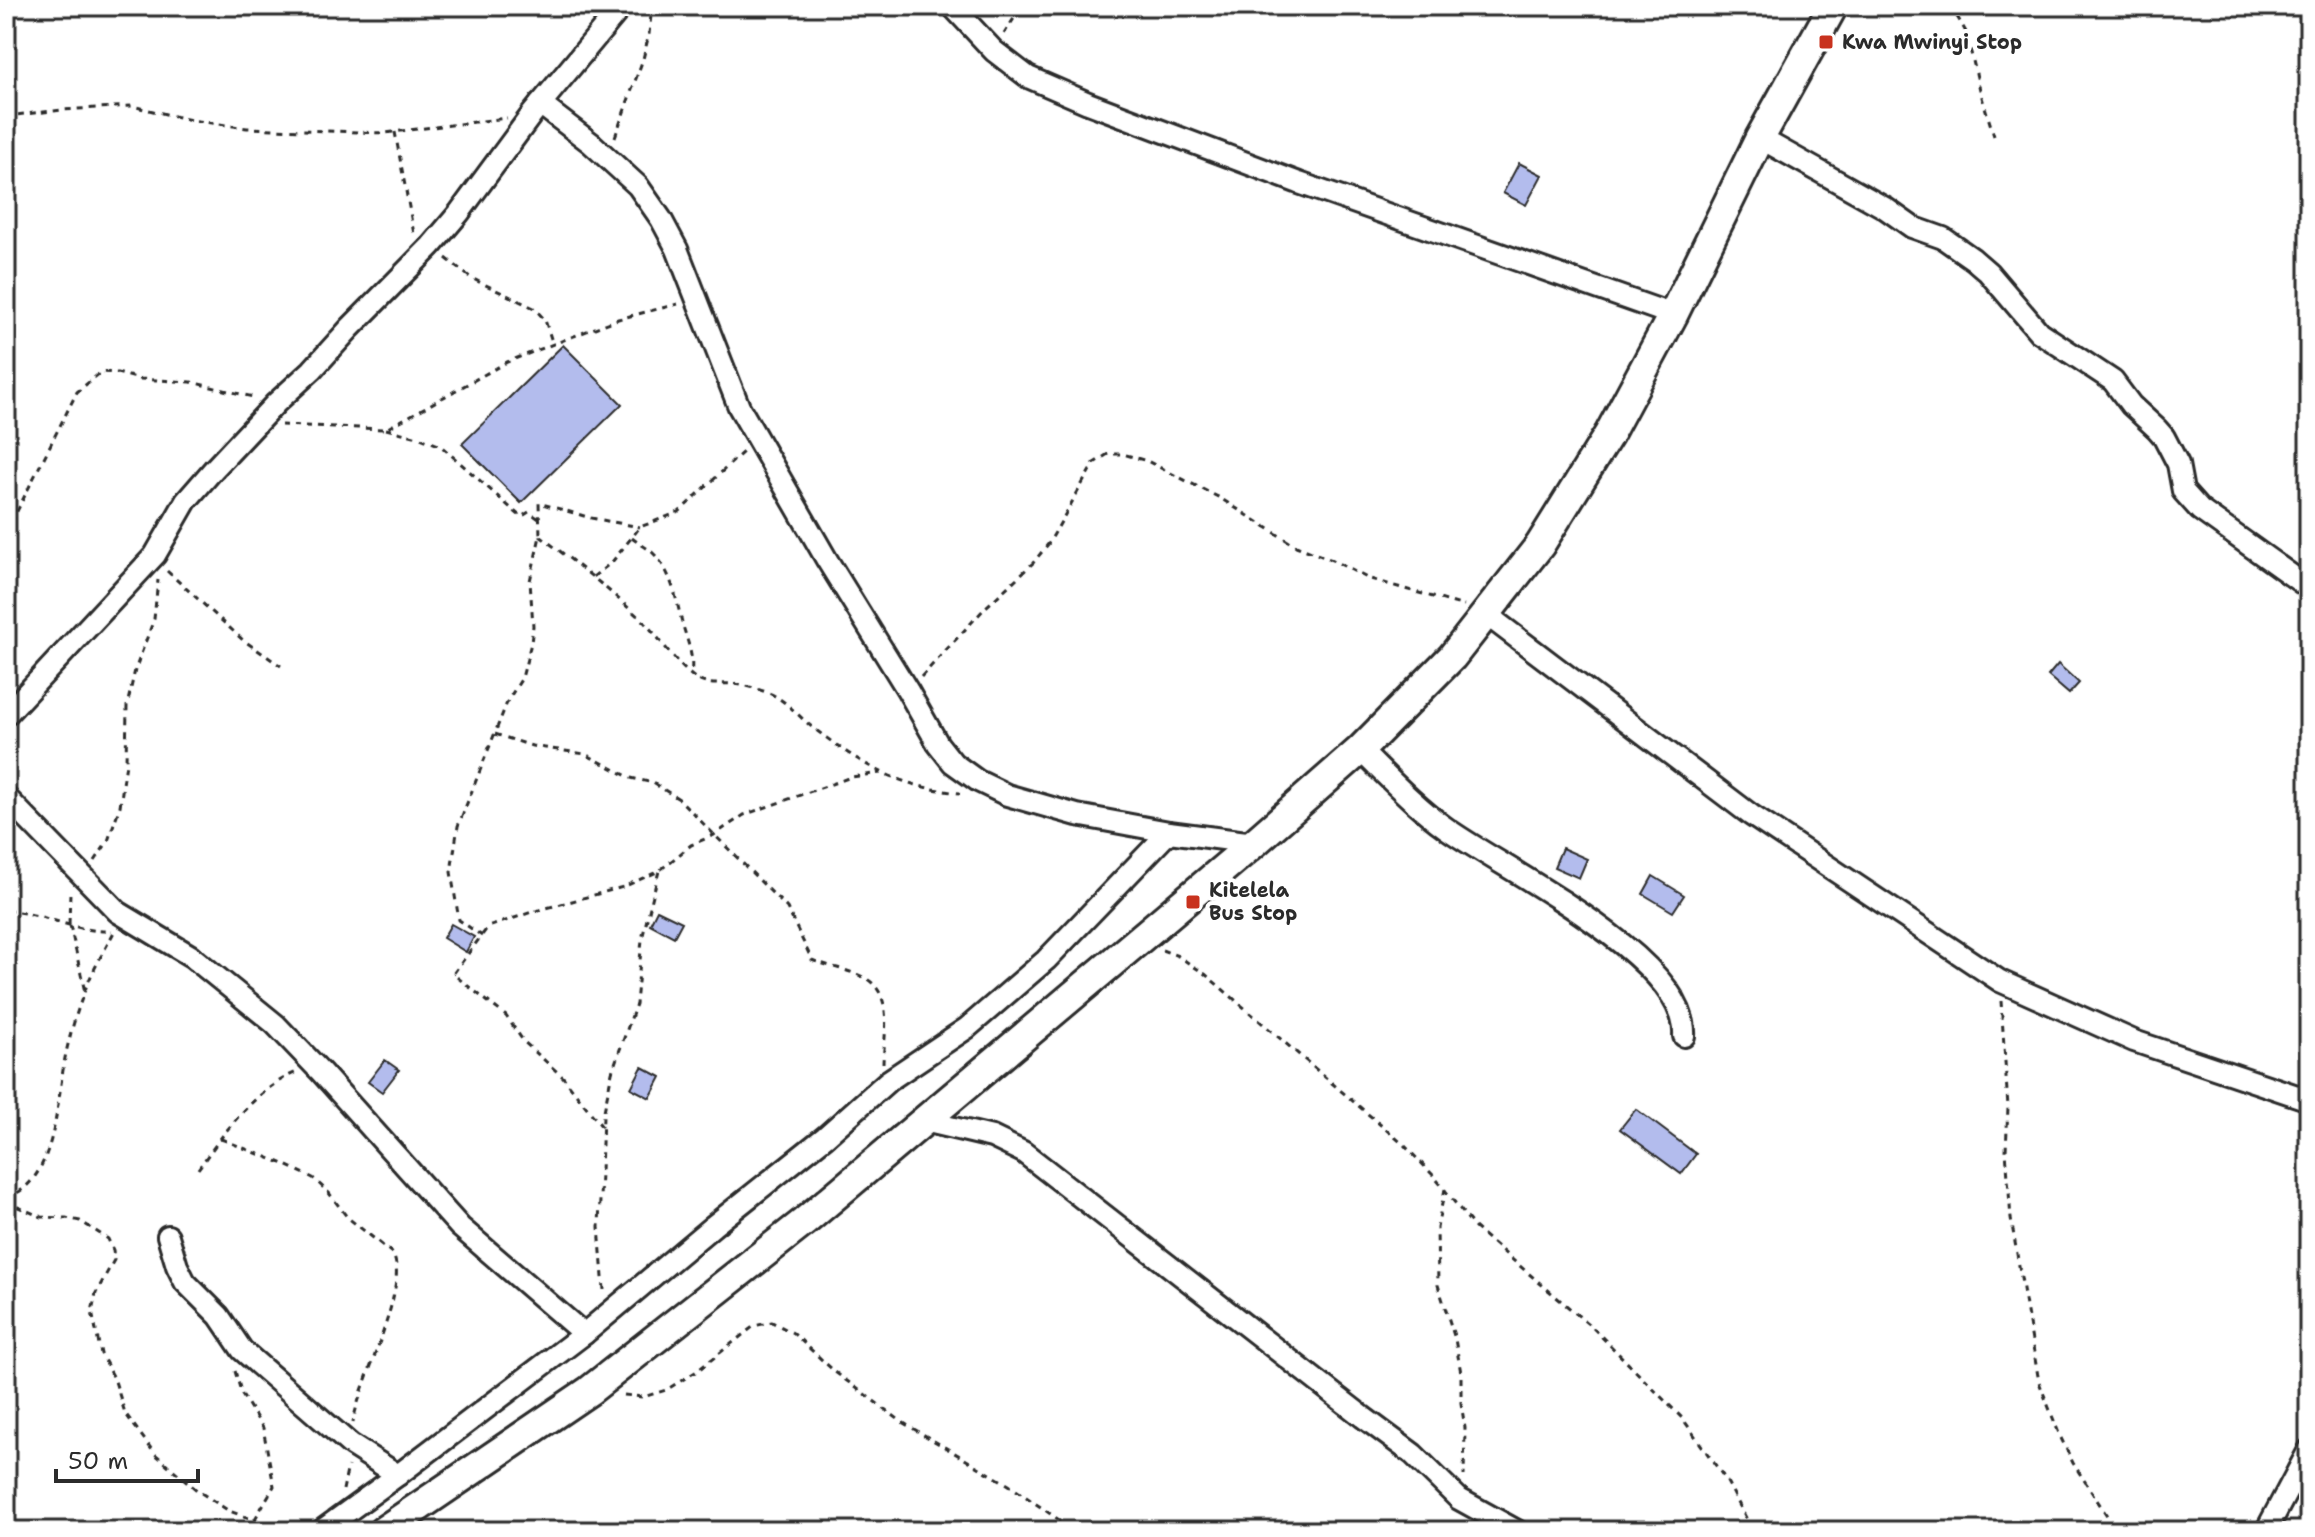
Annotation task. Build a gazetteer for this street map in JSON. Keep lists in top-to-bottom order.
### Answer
{
  "places": {
    "transit": ["Kwa Mwinyi Stop", "Kitelela Bus Stop"]
  },
  "scale_bar": "50 m"
}
